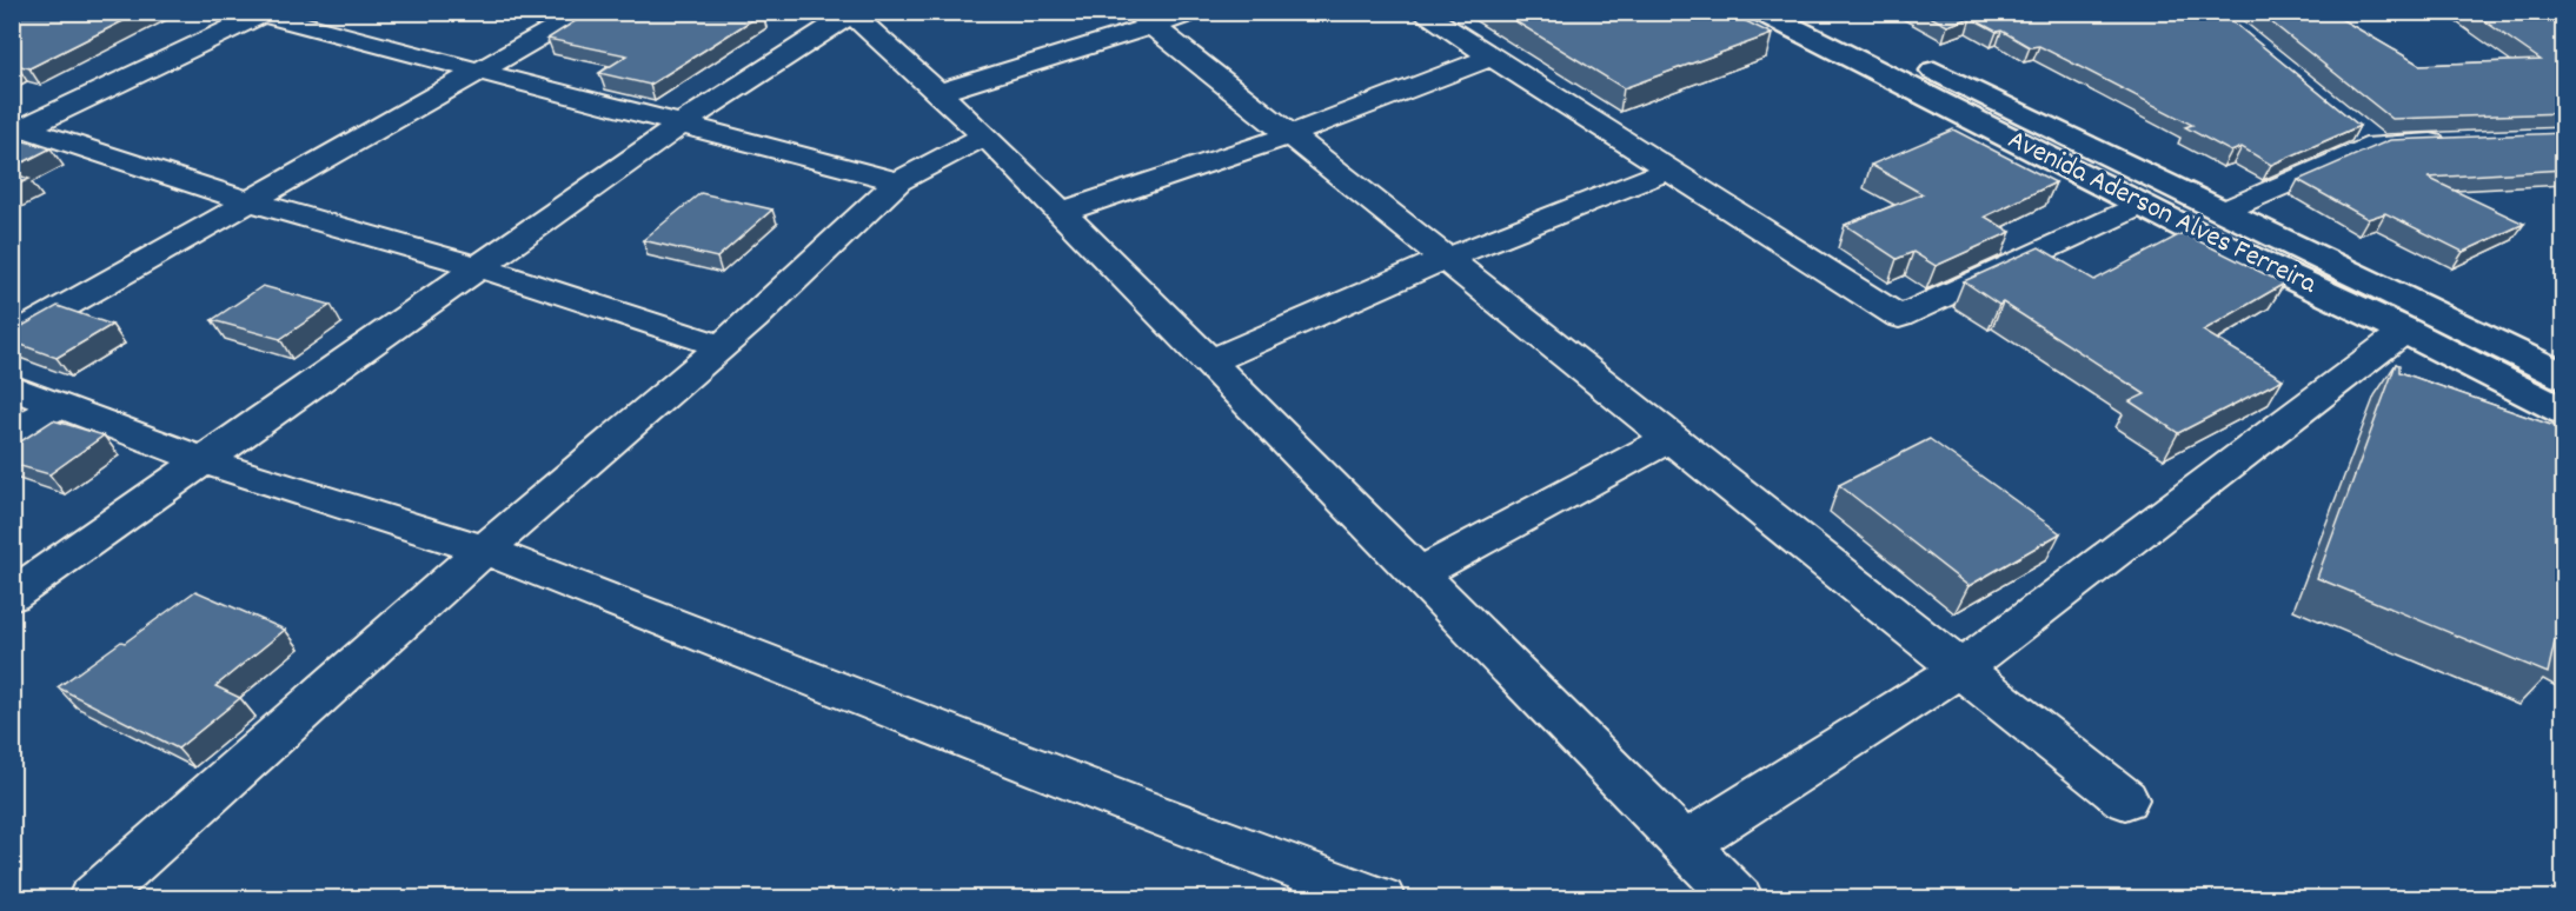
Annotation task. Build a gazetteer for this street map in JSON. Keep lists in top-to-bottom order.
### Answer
{
  "streets": {
    "main road": ["Avenida Aderson Alves Ferreira"]
  }
}
